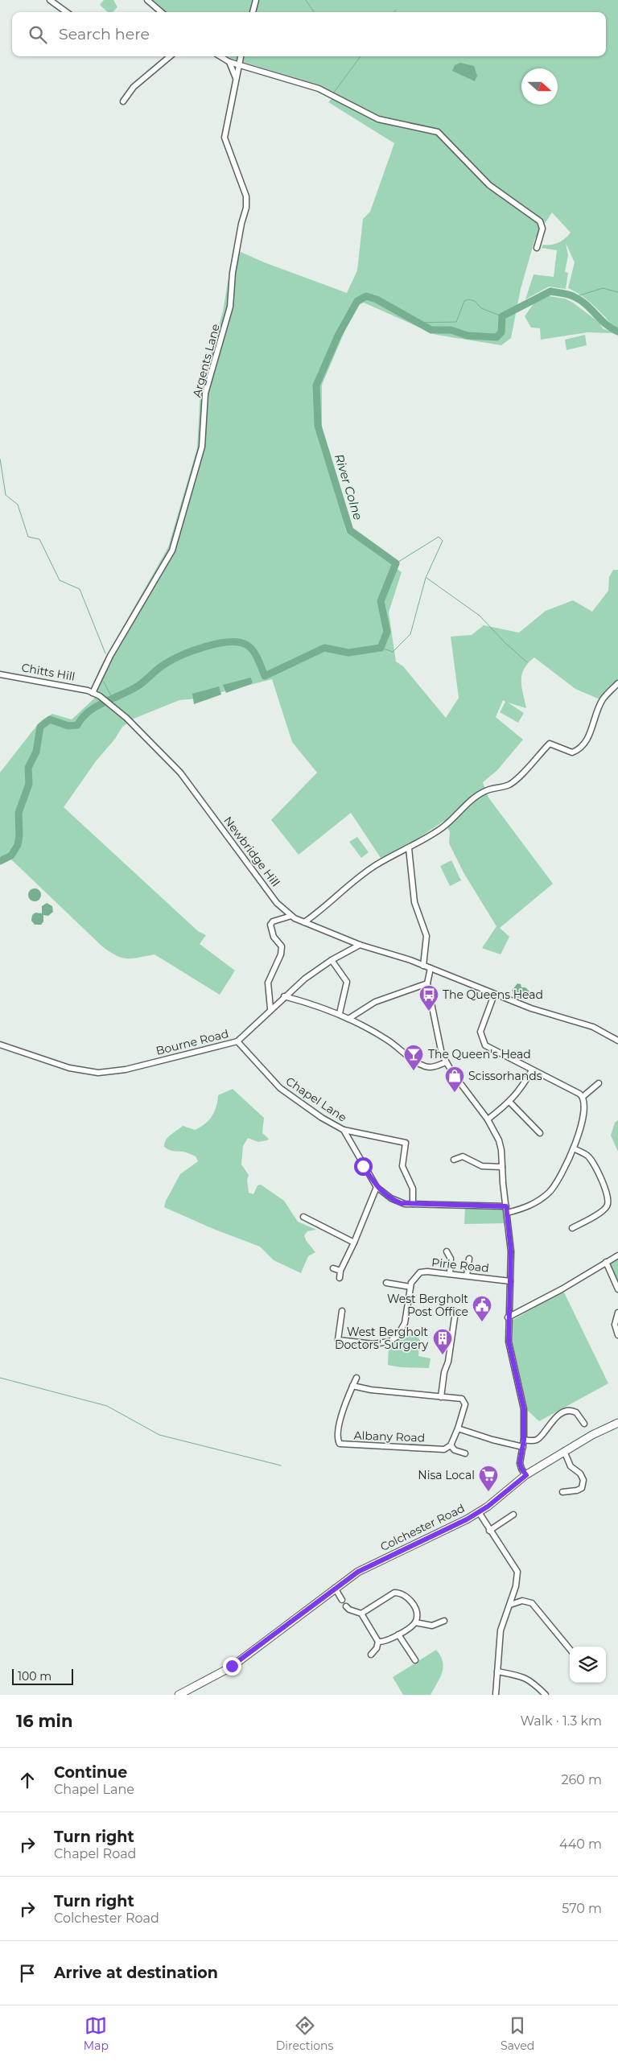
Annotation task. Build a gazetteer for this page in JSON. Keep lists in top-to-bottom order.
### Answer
{
  "streets": {
    "main road": ["Colchester Road"],
    "street": [
      "Argents Lane",
      "Chitts Hill",
      "Newbridge Hill",
      "Bourne Road",
      "Chapel Lane",
      "Pirie Road",
      "Albany Road"
    ]
  },
  "crossings": [
    ["Argents Lane", "Chitts Hill"],
    ["Argents Lane", "Newbridge Hill"],
    ["Chitts Hill", "Newbridge Hill"],
    ["Newbridge Hill", "Bourne Road"],
    ["Bourne Road", "Chapel Lane"]
  ],
  "water": ["River Colne"],
  "places": {
    "bus stop": ["The Queens Head"],
    "bar": ["The Queen's Head"],
    "shop": ["Scissorhands"],
    "public building": ["West Bergholt Post Office"],
    "building": ["West Bergholt Doctors' Surgery"],
    "supermarket": ["Nisa Local"]
  },
  "scale_bar": "100 m",
  "north": "right",
  "page": {
    "search": "Search here",
    "scale": "100 m",
    "heading": ["16 min", "Walk · 1.3 km"],
    "list": [
      ["Continue", "Chapel Lane", "260 m"],
      ["Turn right", "Chapel Road", "440 m"],
      ["Turn right", "Colchester Road", "570 m"],
      "Arrive at destination"
    ],
    "nav": ["Map", "Directions", "Saved"]
  }
}
